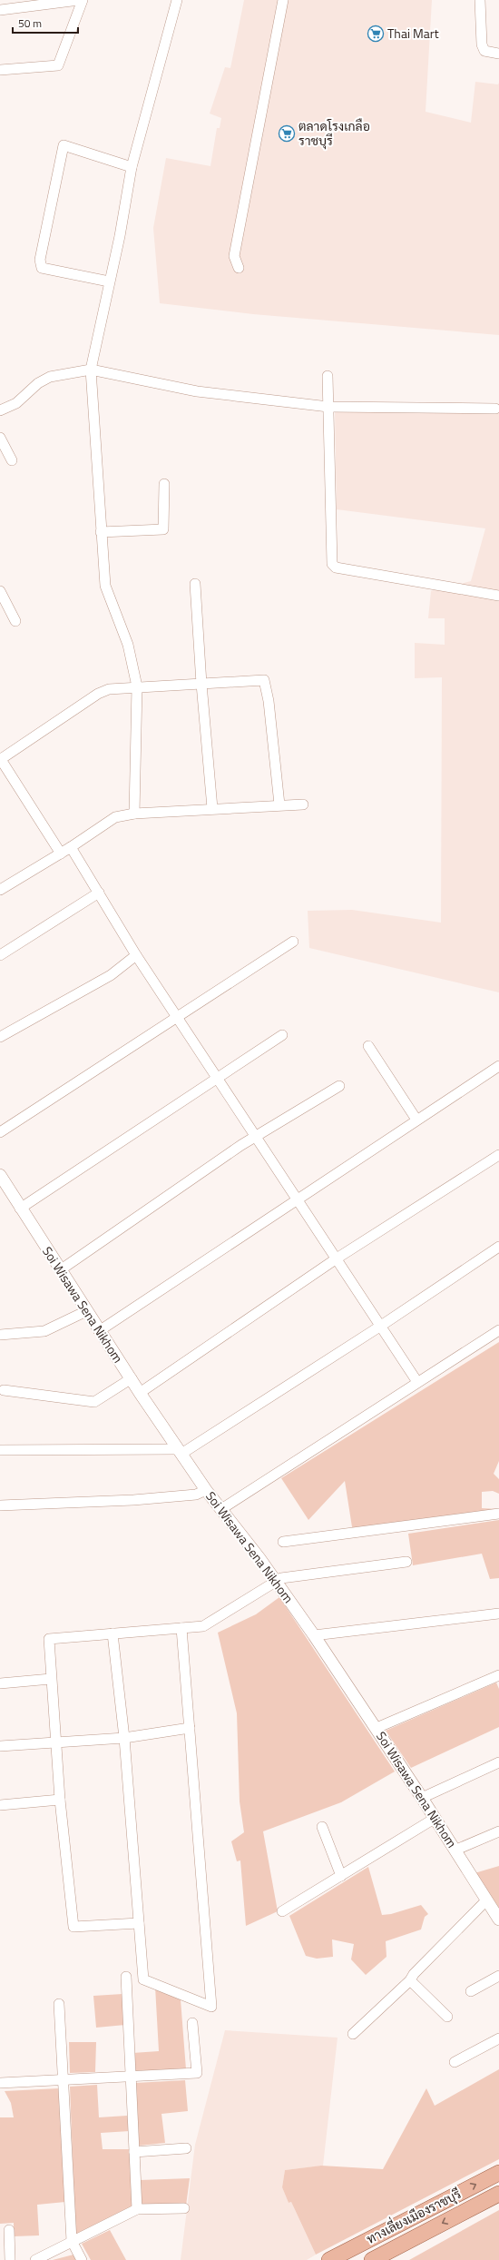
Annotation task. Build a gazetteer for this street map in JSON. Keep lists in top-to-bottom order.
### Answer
{
  "streets": {
    "main road": ["ทางเลี่ยงเมืองราชบุรี"],
    "street": ["Soi Wisawa Sena Nikhom"]
  },
  "places": {
    "supermarket": ["Thai Mart", "ตลาดโรงเกลือ ราชบุรี"]
  },
  "scale_bar": "50 m"
}
